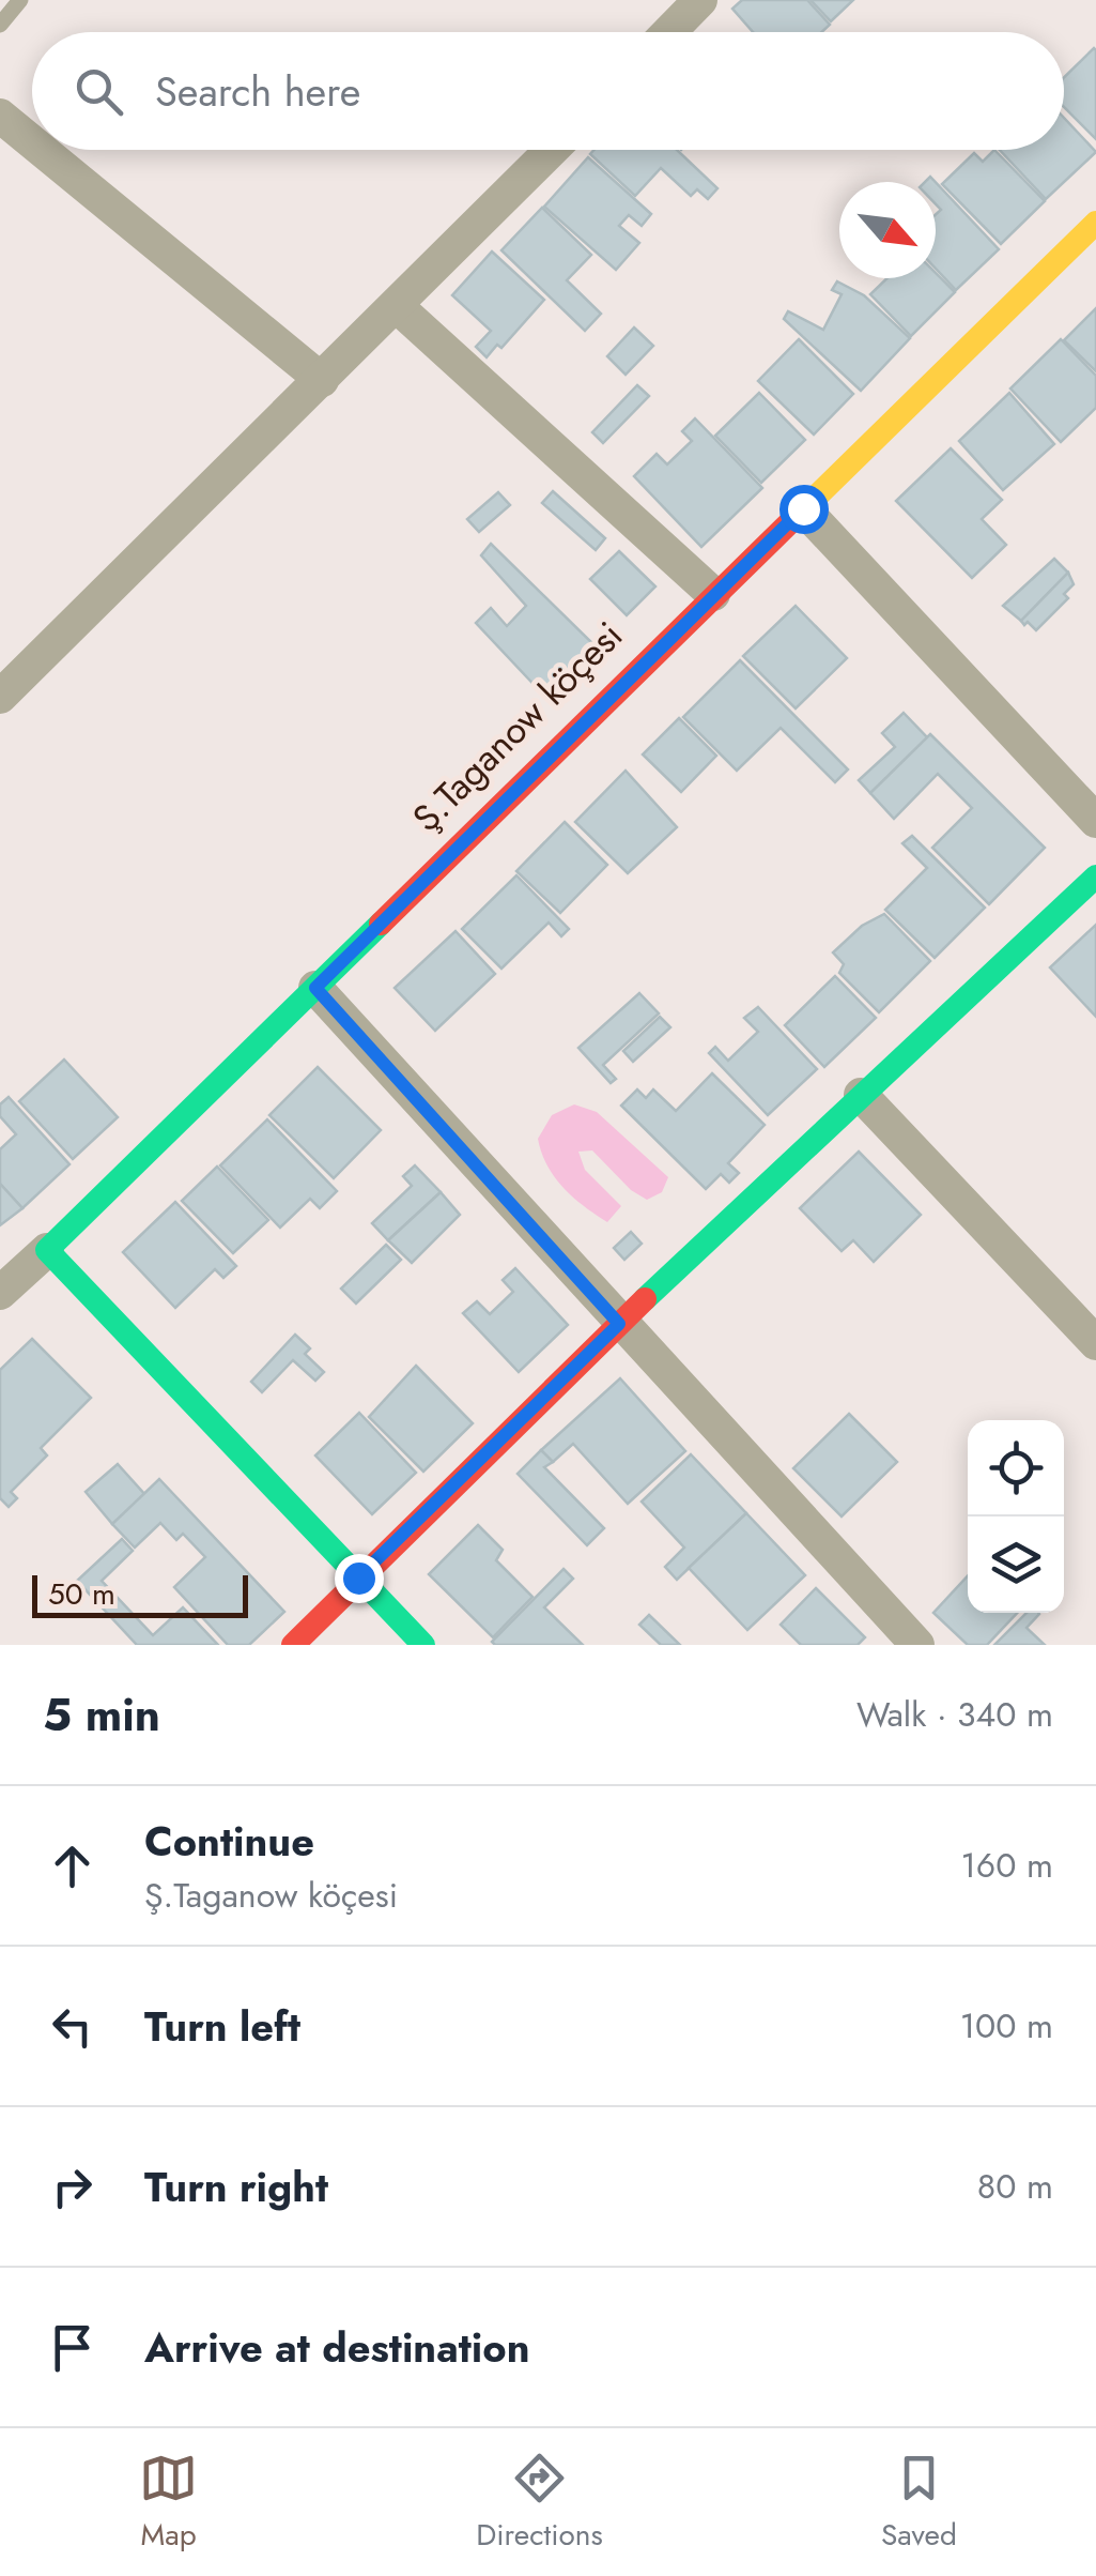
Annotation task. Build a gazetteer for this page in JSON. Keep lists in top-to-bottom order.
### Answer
{
  "streets": {
    "street": ["Ş.Taganow köçesi"]
  },
  "scale_bar": "50 m",
  "north": "bottom right",
  "page": {
    "search": "Search here",
    "scale": "50 m",
    "heading": ["5 min", "Walk · 340 m"],
    "list": [
      ["Continue", "Ş.Taganow köçesi", "160 m"],
      ["Turn left", "100 m"],
      ["Turn right", "80 m"],
      "Arrive at destination"
    ],
    "nav": ["Map", "Directions", "Saved"]
  }
}
